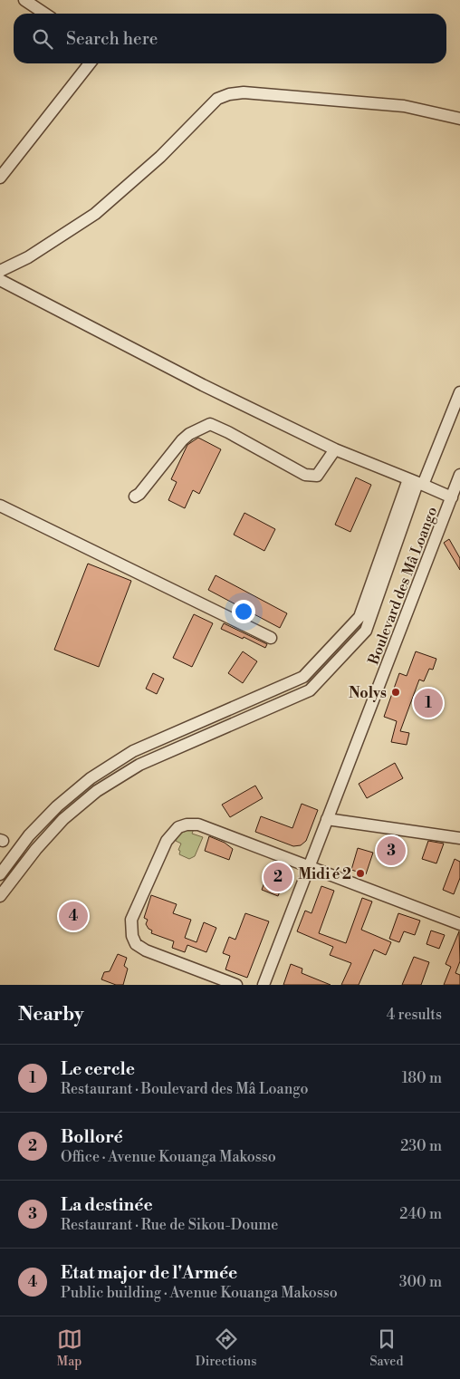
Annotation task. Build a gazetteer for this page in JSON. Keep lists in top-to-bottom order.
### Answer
{
  "streets": {
    "street": ["Boulevard des Mâ Loango"]
  },
  "places": ["Nolys", "Midi é 2"],
  "page": {
    "search": "Search here",
    "pins": [
      "1",
      "3",
      "2",
      "4"
    ],
    "heading": ["Nearby", "4 results"],
    "list": [
      {
        "mark": "1",
        "name": "Le cercle",
        "note": "Restaurant · Boulevard des Mâ Loango",
        "value": "180 m"
      },
      {
        "mark": "2",
        "name": "Bolloré",
        "note": "Office · Avenue Kouanga Makosso",
        "value": "230 m"
      },
      {
        "mark": "3",
        "name": "La destinée",
        "note": "Restaurant · Rue de Sikou-Doume",
        "value": "240 m"
      },
      {
        "mark": "4",
        "name": "Etat major de l'Armée",
        "note": "Public building · Avenue Kouanga Makosso",
        "value": "300 m"
      }
    ],
    "nav": ["Map", "Directions", "Saved"]
  }
}
